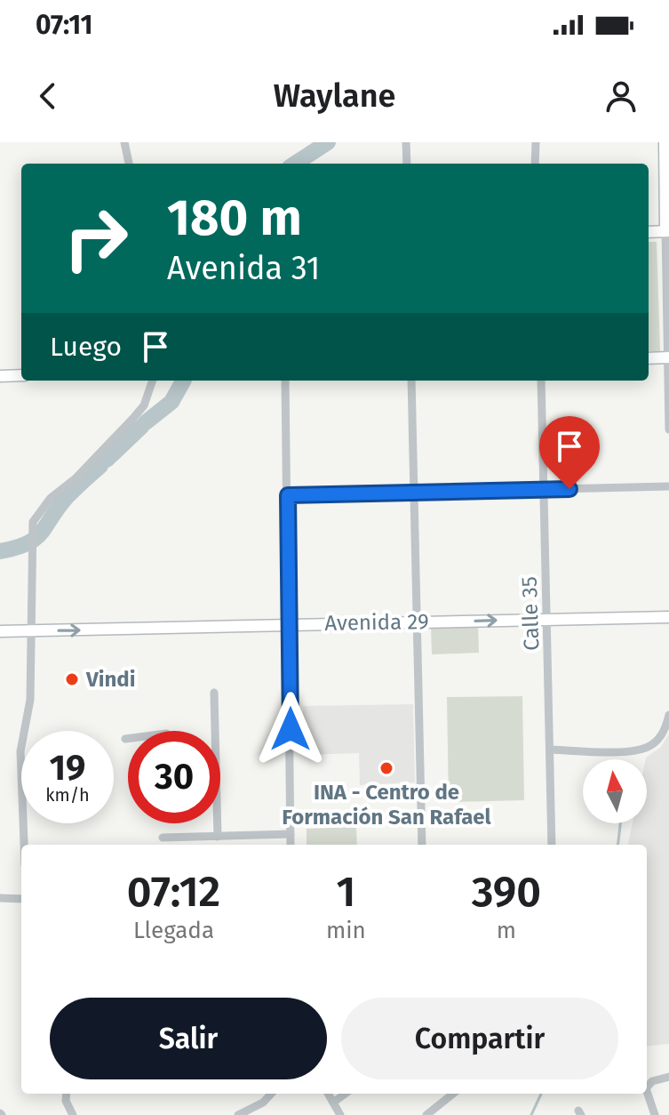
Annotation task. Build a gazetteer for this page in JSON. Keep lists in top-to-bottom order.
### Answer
{
  "streets": {
    "main road": ["Avenida 29"],
    "street": ["Calle 35"]
  },
  "crossings": [
    ["Calle 35", "Avenida 29"]
  ],
  "one_way": ["Avenida 29"],
  "places": ["Vindi", "INA - Centro de Formación San Rafael"],
  "north": "top",
  "page": {
    "status": "07:11",
    "header": "Waylane",
    "turn": ["180 m", "Avenida 31"],
    "then": "Luego",
    "speed": "19 km/h",
    "limit": "30",
    "eta": [
      "07:12",
      "Llegada",
      "1",
      "min",
      "390",
      "m"
    ],
    "buttons": ["Salir", "Compartir"]
  }
}
